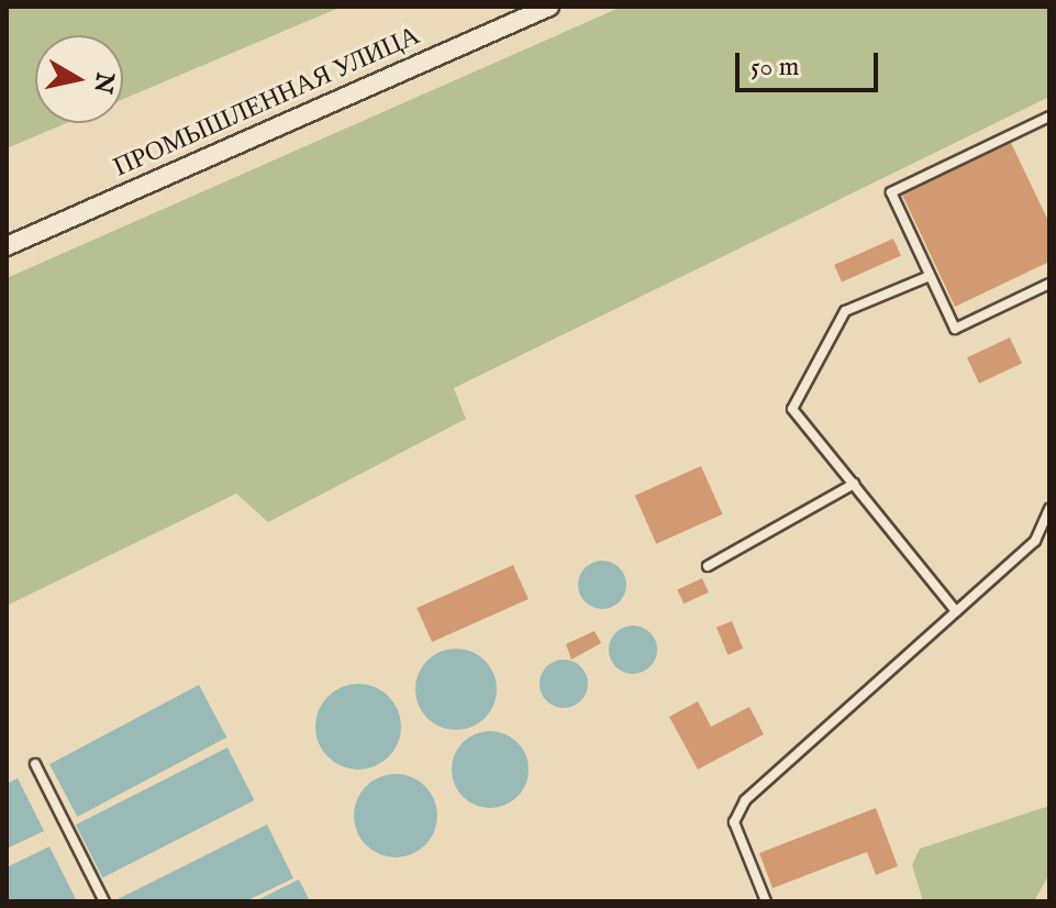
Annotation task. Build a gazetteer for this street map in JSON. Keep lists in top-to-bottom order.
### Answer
{
  "streets": {
    "street": ["ПРОМЫШЛЕННАЯ УЛИЦА"]
  },
  "scale_bar": "50 m",
  "north": "right"
}
